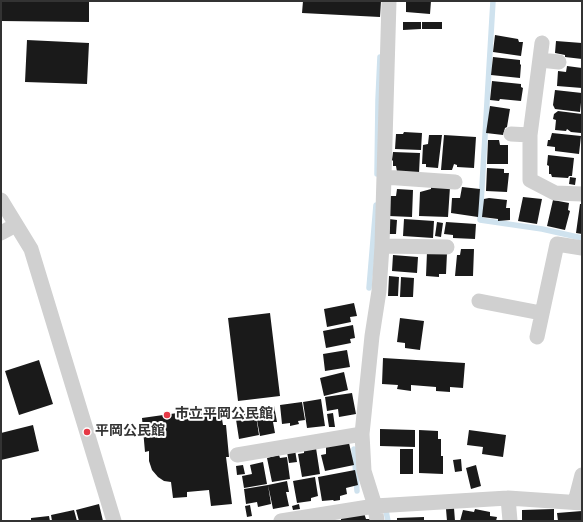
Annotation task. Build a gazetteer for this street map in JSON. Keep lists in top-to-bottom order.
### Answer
{
  "places": ["市立平岡公民館", "平岡公民館"]
}
